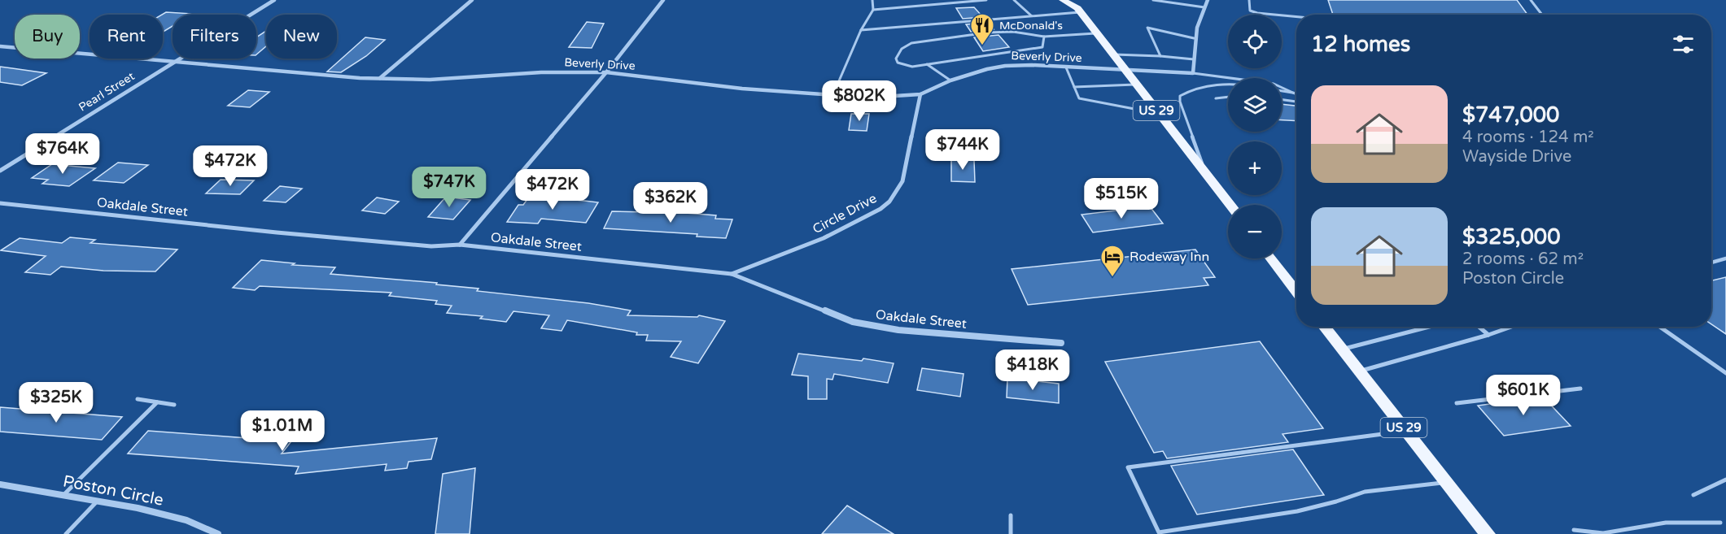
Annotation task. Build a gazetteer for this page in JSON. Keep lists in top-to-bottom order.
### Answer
{
  "streets": {
    "main road": ["US 29"],
    "street": [
      "Beverly Drive",
      "Pearl Street",
      "Oakdale Street",
      "Circle Drive",
      "Poston Circle"
    ]
  },
  "crossings": [
    ["Beverly Drive", "Pearl Street"],
    ["Beverly Drive", "US 29"],
    ["Beverly Drive", "Circle Drive"],
    ["Oakdale Street", "Circle Drive"]
  ],
  "places": {
    "restaurant": ["McDonald's"],
    "hotel": ["Rodeway Inn"]
  },
  "page": {
    "map_buttons": ["+", "−"],
    "chip": [
      "Buy",
      "Rent",
      "Filters",
      "New"
    ],
    "heading": "12 homes",
    "list": [
      {
        "name": "$747,000",
        "note": "4 rooms · 124 m² · Wayside Drive"
      },
      {
        "name": "$325,000",
        "note": "2 rooms · 62 m² · Poston Circle"
      }
    ],
    "price": [
      "$802K",
      "$744K",
      "$764K",
      "$472K",
      "$747K",
      "$472K",
      "$515K",
      "$362K",
      "$418K",
      "$601K",
      "$325K",
      "$1.01M"
    ]
  }
}
